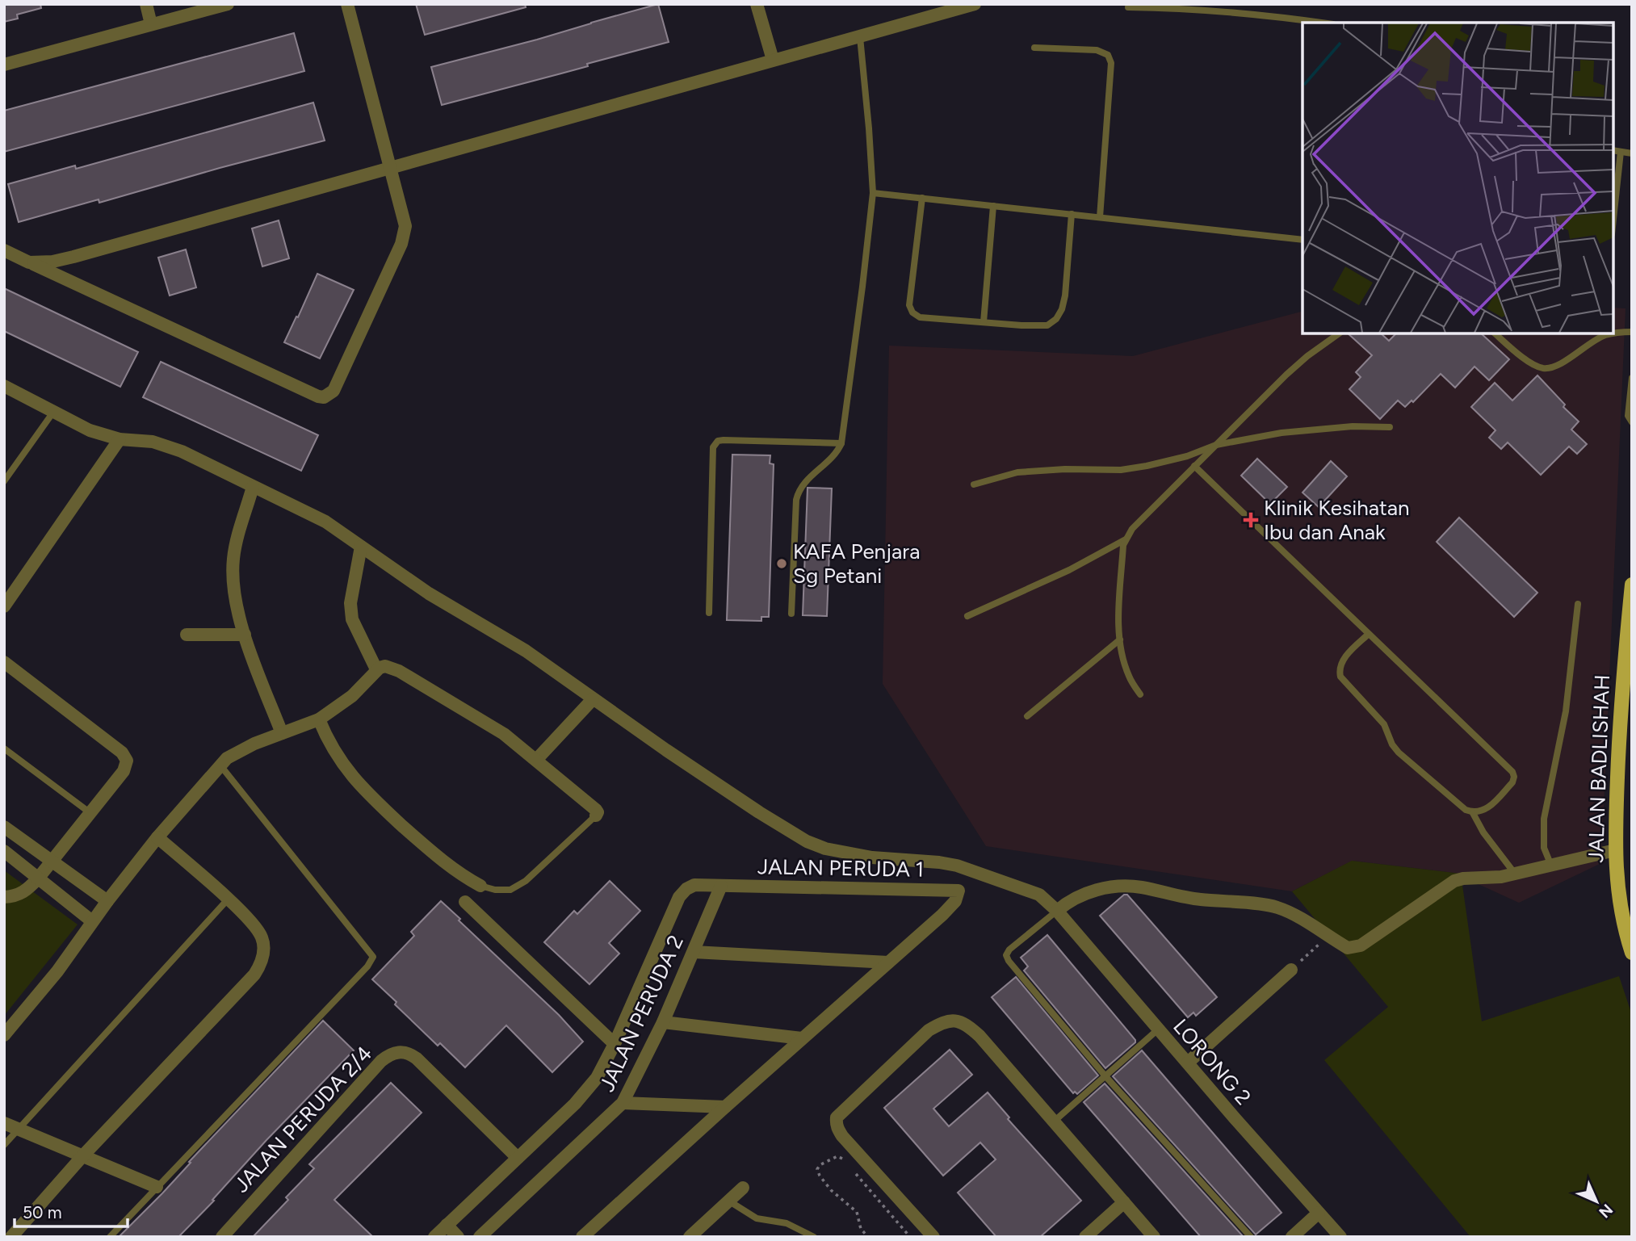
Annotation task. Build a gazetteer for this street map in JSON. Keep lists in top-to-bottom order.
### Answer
{
  "streets": {
    "main road": ["JALAN BADLISHAH"],
    "street": [
      "JALAN PERUDA 1",
      "JALAN PERUDA 2",
      "LORONG 2",
      "JALAN PERUDA 2/4"
    ]
  },
  "crossings": [
    ["JALAN PERUDA 1", "JALAN PERUDA 2"],
    ["JALAN PERUDA 1", "JALAN PERUDA 2/4"]
  ],
  "places": {
    "health": ["Klinik Kesihatan Ibu dan Anak"],
    "other": ["KAFA Penjara Sg Petani"]
  },
  "scale_bar": "50 m",
  "north": "bottom right"
}
